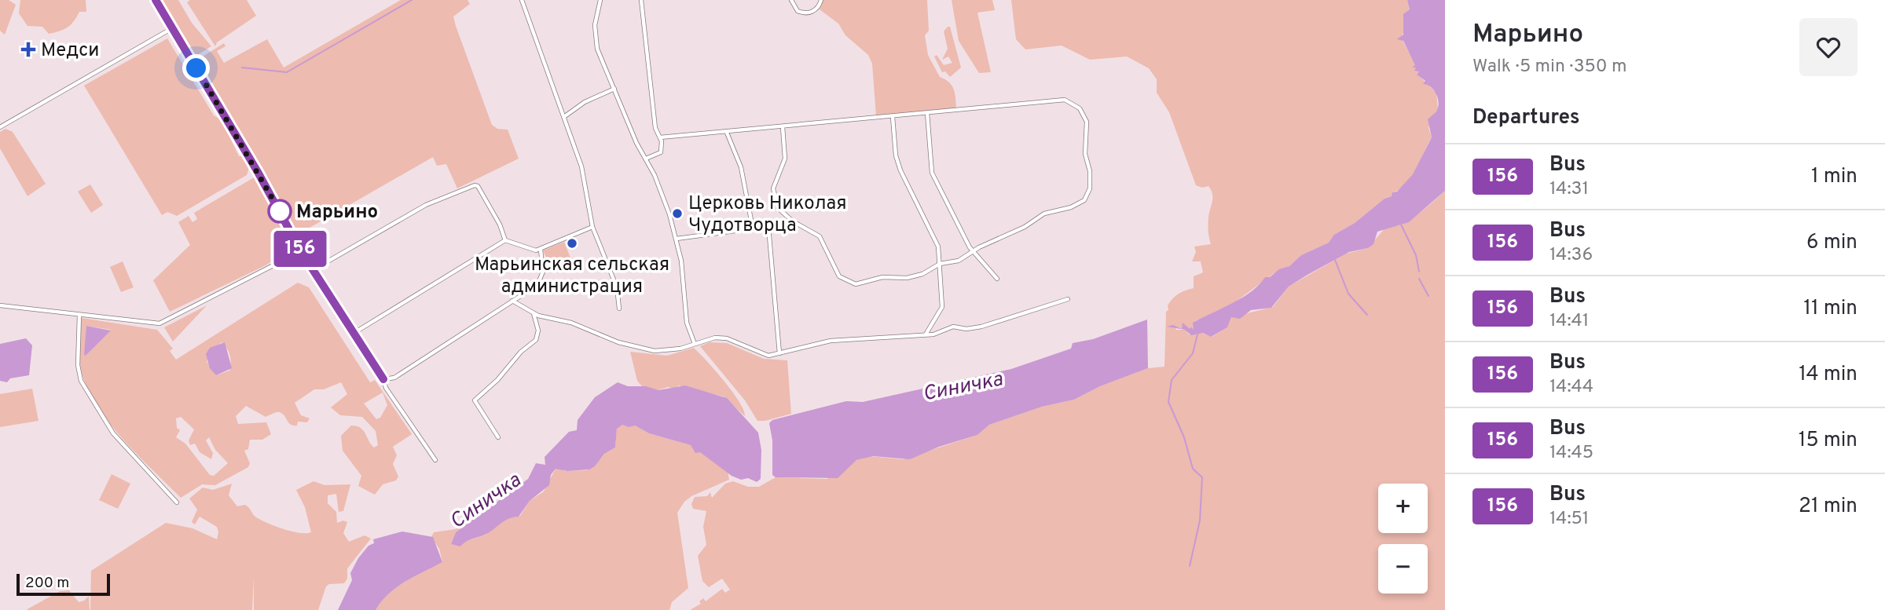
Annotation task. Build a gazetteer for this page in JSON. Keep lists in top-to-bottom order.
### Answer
{
  "water": ["Синичка"],
  "places": {
    "health": ["Медси"],
    "other": ["Марьино", "Церковь Николая Чудотворца", "Марьинская сельская администрация"]
  },
  "lines": ["bus line 156"],
  "scale_bar": "200 m",
  "page": {
    "on_map": "156",
    "heading": [
      ["Марьино", "Walk · 5 min · 350 m"],
      "Departures"
    ],
    "list": [
      {
        "mark": "156",
        "name": "Bus",
        "note": "14:31",
        "value": "1 min"
      },
      {
        "mark": "156",
        "name": "Bus",
        "note": "14:36",
        "value": "6 min"
      },
      {
        "mark": "156",
        "name": "Bus",
        "note": "14:41",
        "value": "11 min"
      },
      {
        "mark": "156",
        "name": "Bus",
        "note": "14:44",
        "value": "14 min"
      },
      {
        "mark": "156",
        "name": "Bus",
        "note": "14:45",
        "value": "15 min"
      },
      {
        "mark": "156",
        "name": "Bus",
        "note": "14:51",
        "value": "21 min"
      }
    ],
    "map_buttons": ["+", "−"],
    "scale": "200 m"
  }
}
